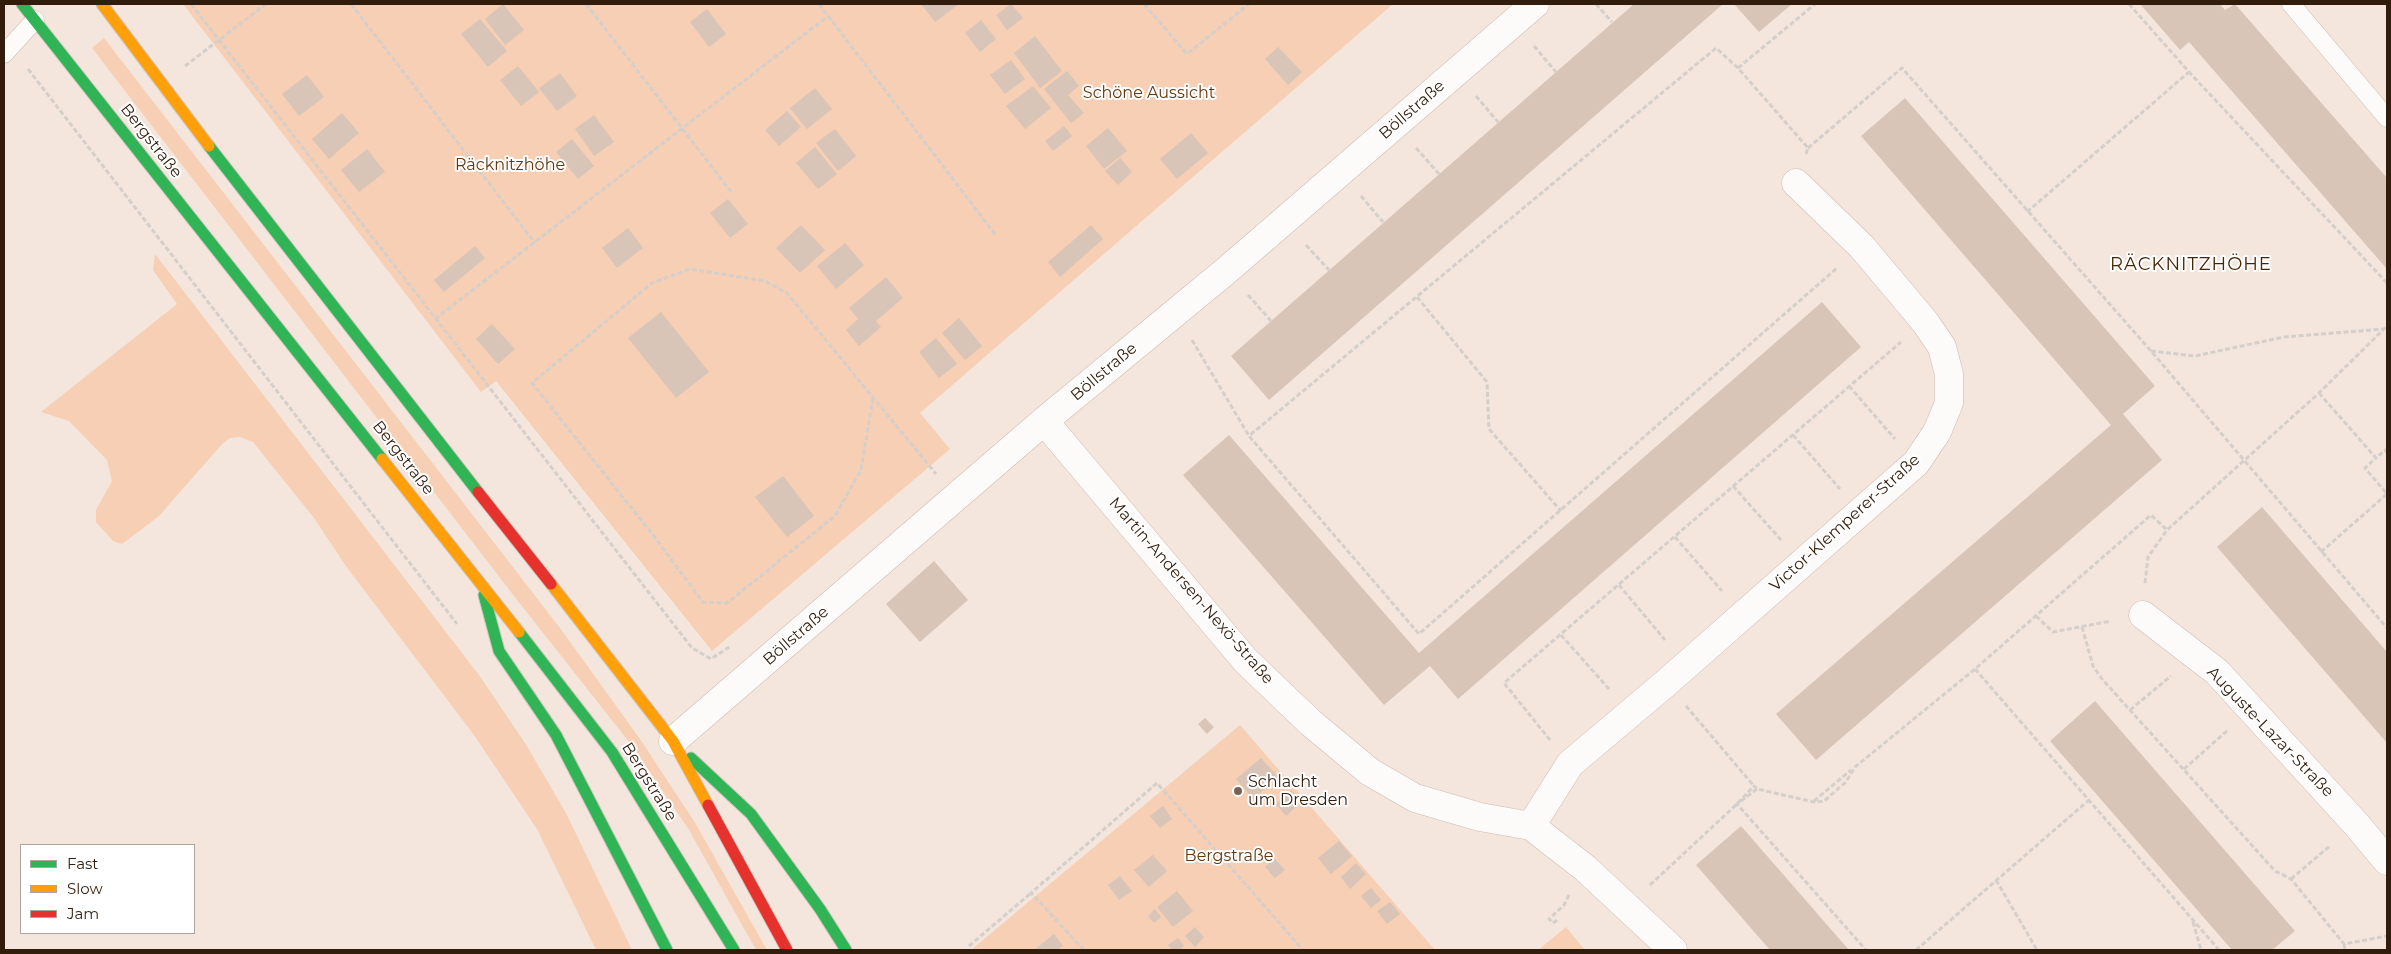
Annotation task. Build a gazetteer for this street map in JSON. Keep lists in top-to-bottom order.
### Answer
{
  "streets": {
    "main road": ["Bergstraße"],
    "street": [
      "Böllstraße",
      "Victor-Klemperer-Straße",
      "Martin-Andersen-Nexö-Straße",
      "Auguste-Lazar-Straße"
    ]
  },
  "crossings": [
    ["Böllstraße", "Martin-Andersen-Nexö-Straße"],
    ["Victor-Klemperer-Straße", "Martin-Andersen-Nexö-Straße"]
  ],
  "districts": ["RÄCKNITZHÖHE"],
  "parks": ["Schöne Aussicht", "Räcknitzhöhe", "Bergstraße"],
  "places": ["Schlacht um Dresden"],
  "legend": ["Fast", "Slow", "Jam"]
}
